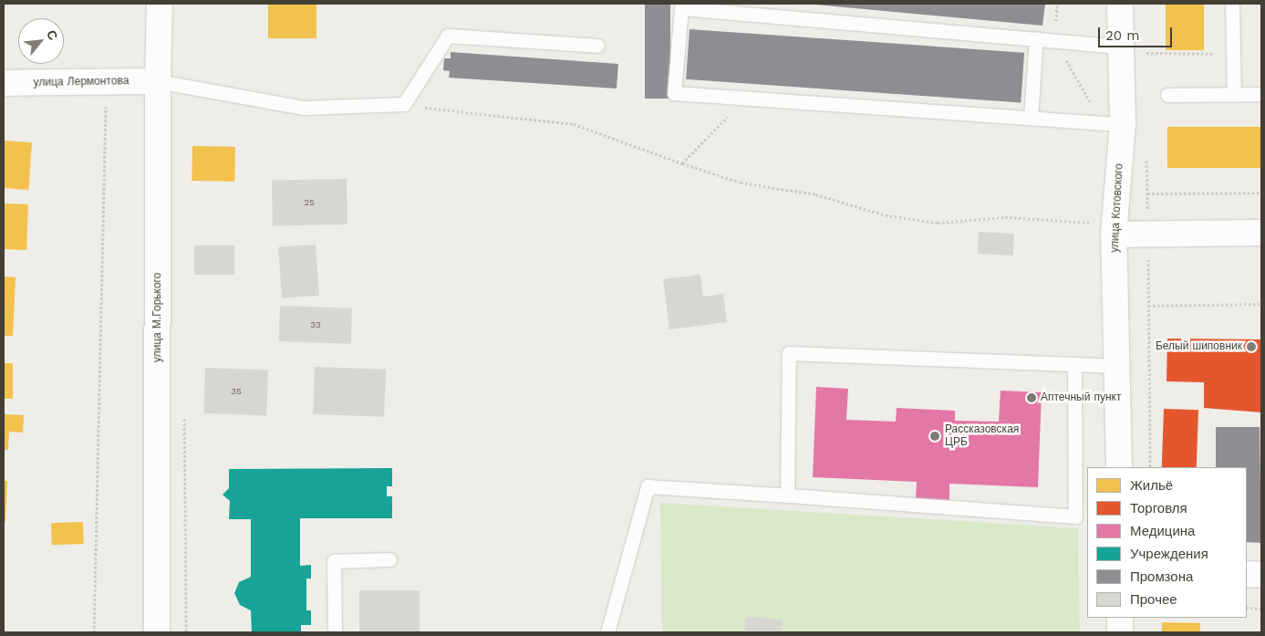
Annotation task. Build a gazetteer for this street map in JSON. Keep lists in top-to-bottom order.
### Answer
{
  "streets": {
    "street": ["улица Лермонтова", "улица Котовского", "улица М.Горького"]
  },
  "crossings": [
    ["улица Лермонтова", "улица М.Горького"]
  ],
  "places": ["Белый шиповник", "Аптечный пункт", "Рассказовская ЦРБ"],
  "house_numbers": ["25", "33", "35"],
  "legend": [
    "Жильё",
    "Торговля",
    "Медицина",
    "Учреждения",
    "Промзона",
    "Прочее"
  ],
  "scale_bar": "20 m",
  "north": "top right"
}
